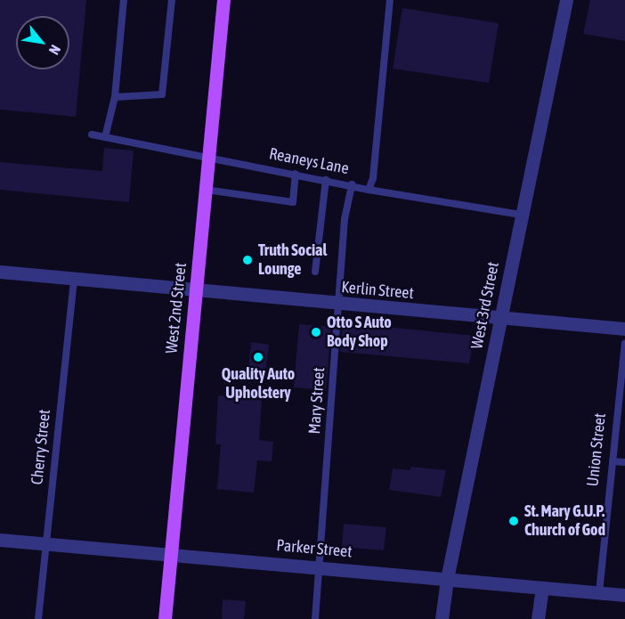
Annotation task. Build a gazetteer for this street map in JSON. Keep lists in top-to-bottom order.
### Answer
{
  "streets": {
    "main road": ["West 2nd Street"],
    "street": ["Kerlin Street", "West 3rd Street", "Parker Street"],
    "lane": [
      "Reaneys Lane",
      "Mary Street",
      "Cherry Street",
      "Union Street"
    ]
  },
  "crossings": [
    ["Reaneys Lane", "West 3rd Street"],
    ["Reaneys Lane", "West 2nd Street"],
    ["Reaneys Lane", "Mary Street"],
    ["Kerlin Street", "West 3rd Street"],
    ["Kerlin Street", "West 2nd Street"],
    ["Kerlin Street", "Mary Street"],
    ["Kerlin Street", "Cherry Street"],
    ["West 3rd Street", "Parker Street"],
    ["West 2nd Street", "Parker Street"],
    ["Mary Street", "Parker Street"],
    ["Cherry Street", "Parker Street"],
    ["Union Street", "Parker Street"]
  ],
  "places": [
    "Truth Social Lounge",
    "Otto S Auto Body Shop",
    "Quality Auto Upholstery",
    "St. Mary G.U.P. Church of God"
  ],
  "north": "bottom right"
}
